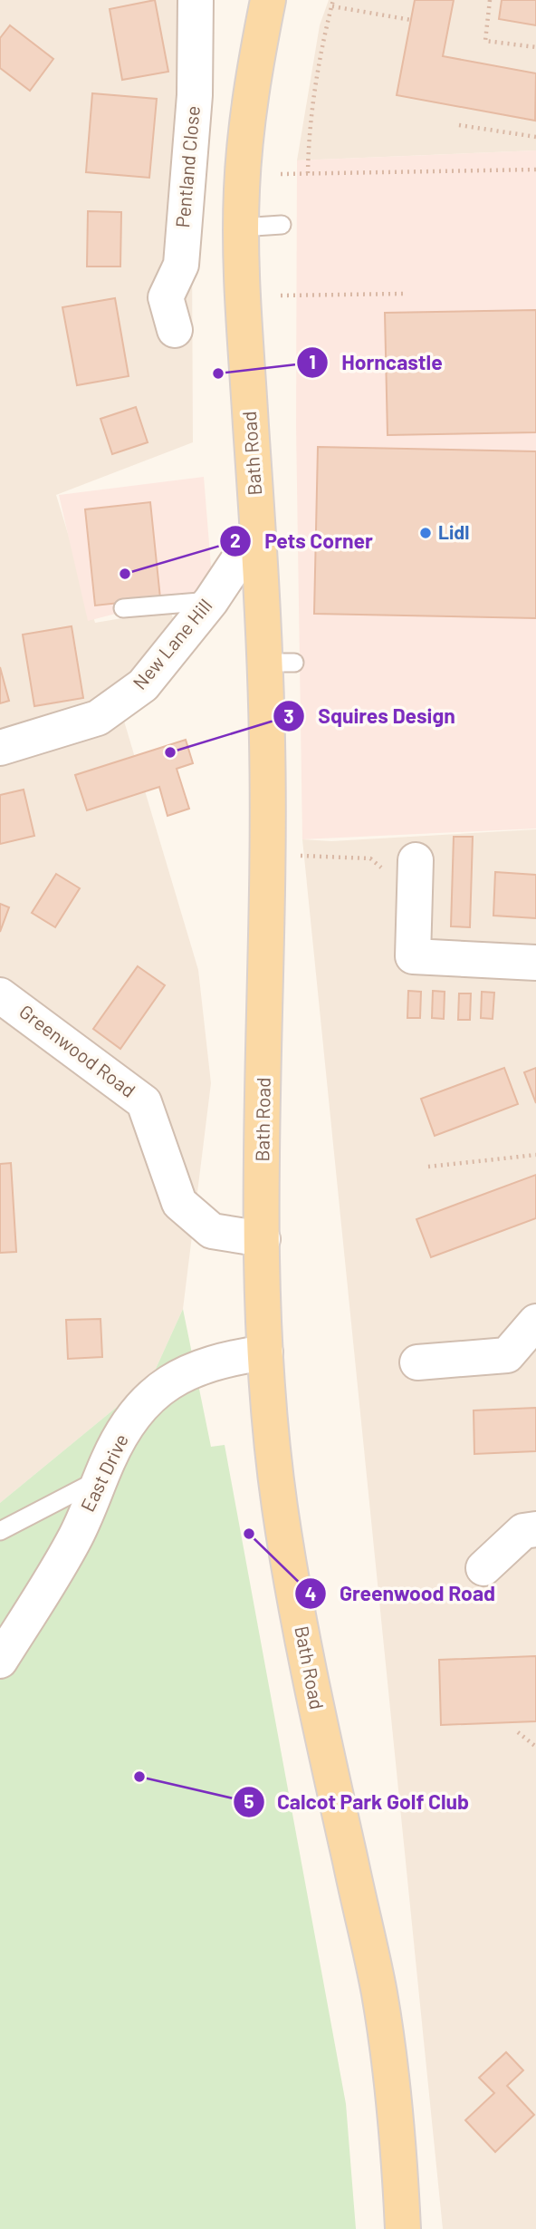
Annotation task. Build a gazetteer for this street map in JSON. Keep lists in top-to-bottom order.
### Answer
{
  "streets": {
    "main road": ["Bath Road"],
    "street": [
      "Pentland Close",
      "New Lane Hill",
      "Greenwood Road",
      "East Drive"
    ]
  },
  "crossings": [
    ["Bath Road", "New Lane Hill"],
    ["Bath Road", "Greenwood Road"],
    ["Bath Road", "East Drive"]
  ],
  "places": [
    "Horncastle",
    "Lidl",
    "Pets Corner",
    "Squires Design",
    "Greenwood Road",
    "Calcot Park Golf Club"
  ]
}
